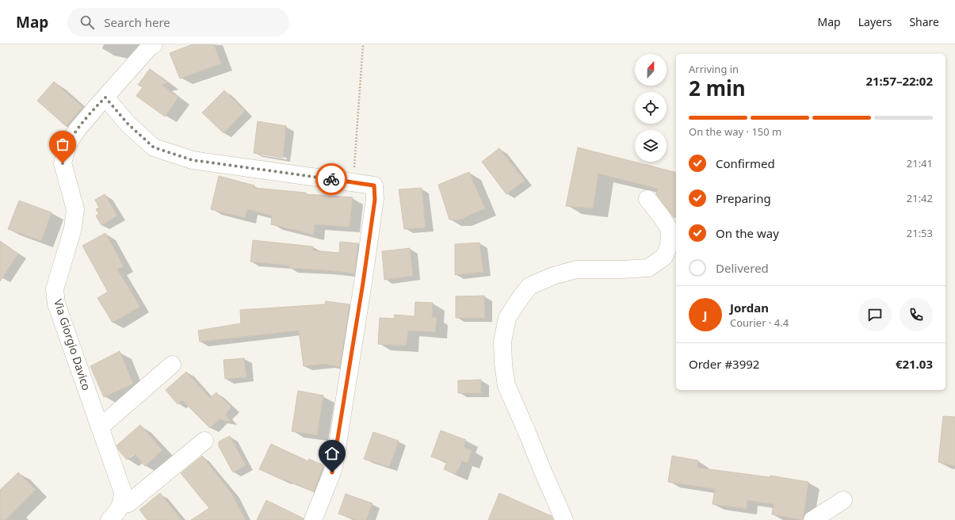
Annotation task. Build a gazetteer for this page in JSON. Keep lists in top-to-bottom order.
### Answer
{
  "streets": {
    "street": ["Via Giorgio Davico"]
  },
  "north": "top",
  "page": {
    "header": "Map",
    "search": "Search here",
    "nav": ["Map", "Layers", "Share"],
    "heading": ["2 min", "Arriving in", "21:57–22:02"],
    "panel": [
      "Jordan",
      "Courier · 4.4",
      "Order #3992",
      "€21.03"
    ],
    "bar": "On the way · 150 m",
    "list": [
      ["Confirmed", "21:41"],
      ["Preparing", "21:42"],
      ["On the way", "21:53"],
      "Delivered"
    ],
    "round": "J"
  }
}
